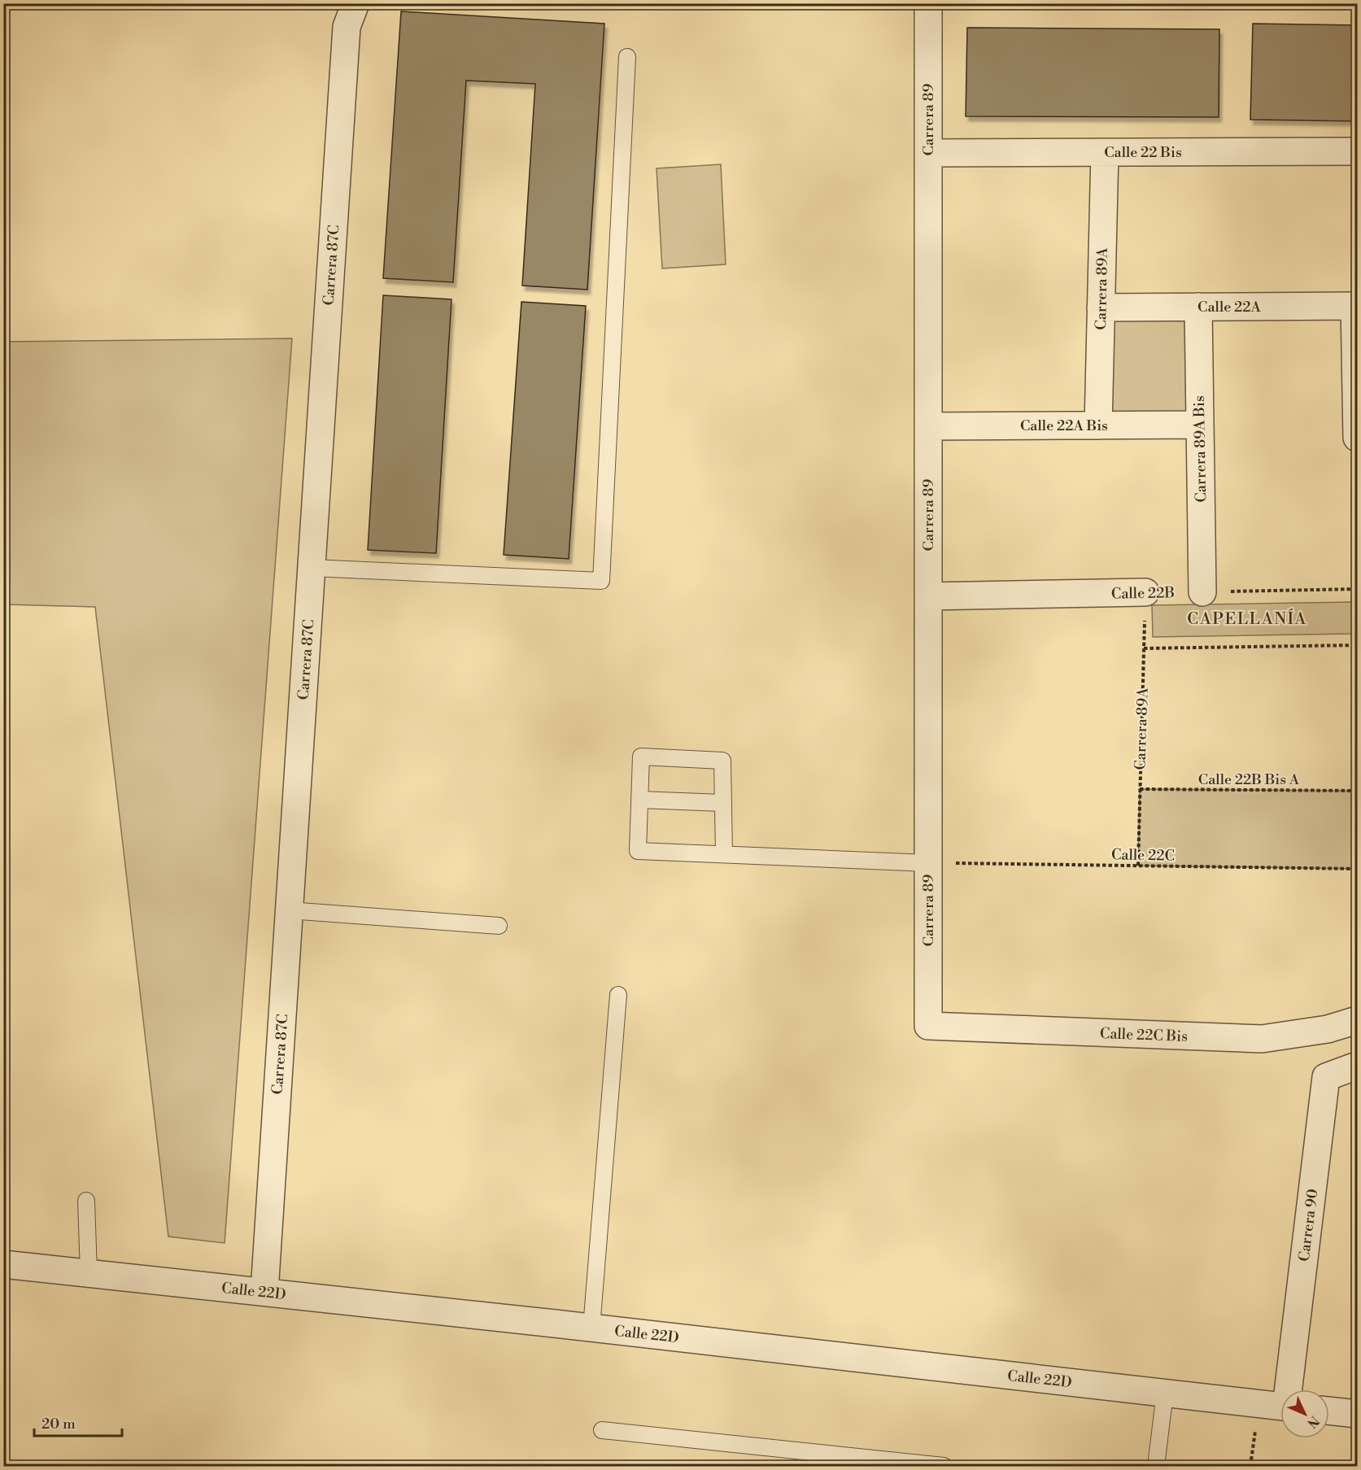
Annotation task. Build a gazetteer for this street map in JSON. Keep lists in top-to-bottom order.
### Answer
{
  "streets": {
    "street": [
      "Carrera 89",
      "Calle 22 Bis",
      "Carrera 87C",
      "Carrera 89A",
      "Calle 22A",
      "Calle 22A Bis",
      "Carrera 89A Bis",
      "Calle 22B",
      "Calle 22C Bis",
      "Carrera 90",
      "Calle 22D"
    ],
    "path": ["Calle 22B Bis A", "Calle 22C"]
  },
  "crossings": [
    ["Carrera 89", "Calle 22 Bis"],
    ["Carrera 89", "Calle 22A Bis"],
    ["Carrera 89", "Calle 22B"],
    ["Carrera 89", "Calle 22C"],
    ["Carrera 89", "Calle 22C Bis"],
    ["Calle 22 Bis", "Carrera 89A"],
    ["Carrera 87C", "Calle 22D"],
    ["Carrera 89A", "Calle 22A"],
    ["Carrera 89A", "Calle 22A Bis"],
    ["Carrera 89A", "Calle 22B"],
    ["Carrera 89A", "Calle 22B Bis A"],
    ["Carrera 89A", "Calle 22C"],
    ["Calle 22A", "Carrera 89A Bis"],
    ["Calle 22A Bis", "Carrera 89A Bis"]
  ],
  "districts": ["CAPELLANÍA"],
  "scale_bar": "20 m",
  "north": "bottom right"
}
